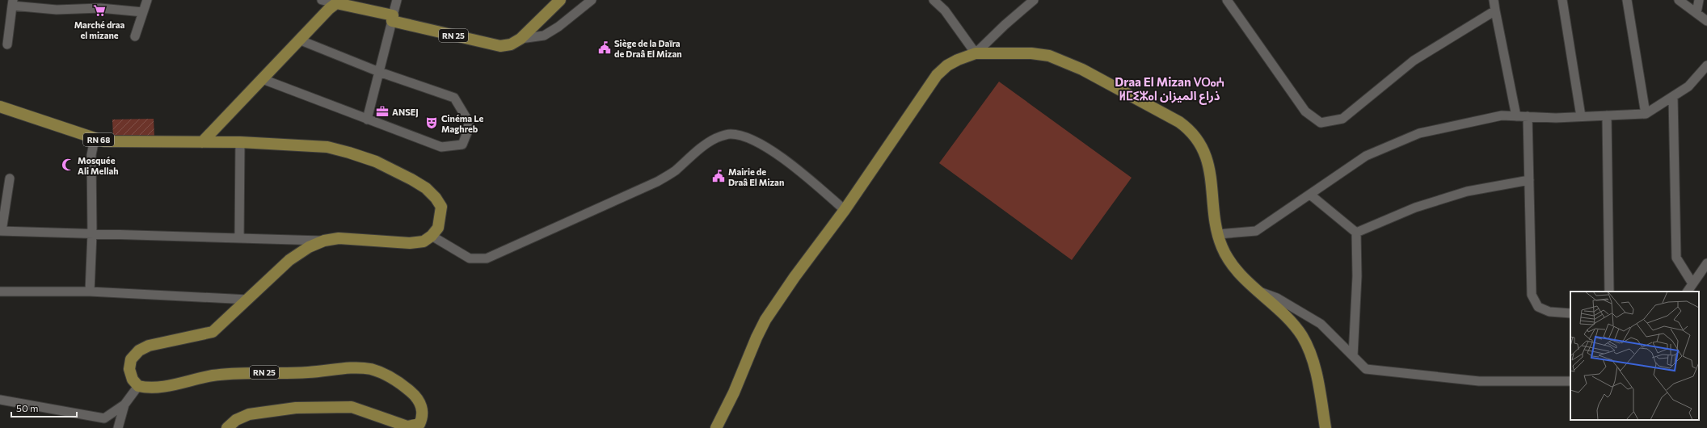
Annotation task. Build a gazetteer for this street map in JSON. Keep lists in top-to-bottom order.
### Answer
{
  "streets": {
    "main road": ["RN 25", "RN 68"]
  },
  "districts": ["Draa El Mizan ⴸⵔⴰⵄ ⵍⵎⵉⵣⴰⵏ ذراع الميزان"],
  "places": {
    "supermarket": ["Marché draa el mizane"],
    "public building": ["Siège de la Daïra de Draâ El Mizan", "Mairie de Draâ El Mizan"],
    "office": ["ANSEJ"],
    "theatre": ["Cinéma Le Maghreb"],
    "mosque": ["Mosquée Ali Mellah"]
  },
  "scale_bar": "50 m"
}
